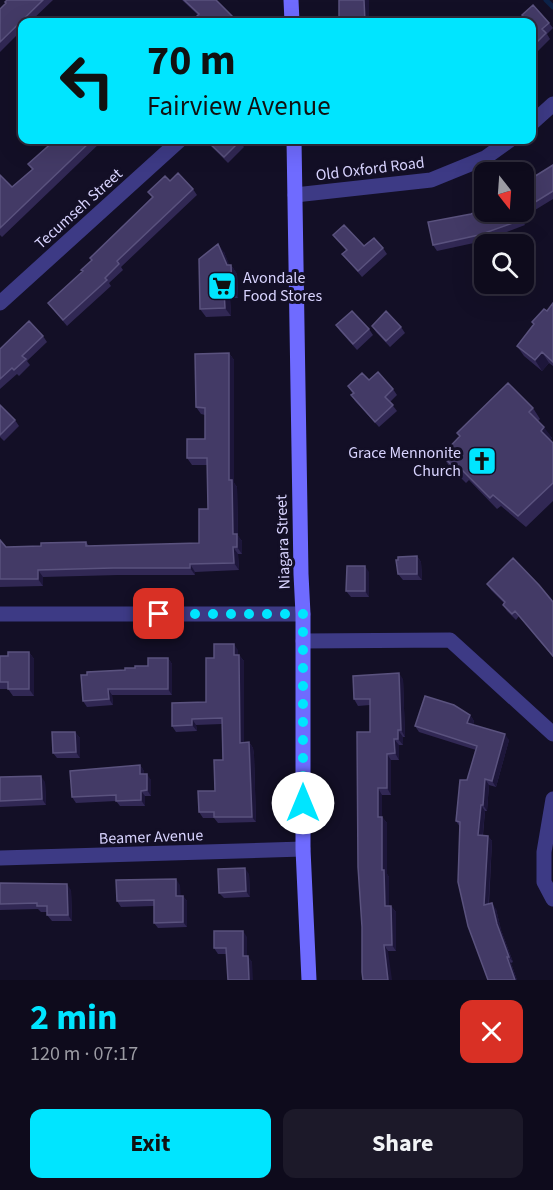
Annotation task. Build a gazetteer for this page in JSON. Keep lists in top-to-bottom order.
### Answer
{
  "streets": {
    "main road": ["Niagara Street"],
    "street": ["Old Oxford Road", "Tecumseh Street", "Beamer Avenue"]
  },
  "crossings": [
    ["Old Oxford Road", "Niagara Street"],
    ["Niagara Street", "Beamer Avenue"]
  ],
  "places": {
    "supermarket": ["Avondale Food Stores"],
    "church": ["Grace Mennonite Church"]
  },
  "north": "bottom",
  "page": {
    "turn": ["70 m", "Fairview Avenue"],
    "heading": ["2 min", "120 m · 07:17"],
    "buttons": ["Exit", "Share"]
  }
}
